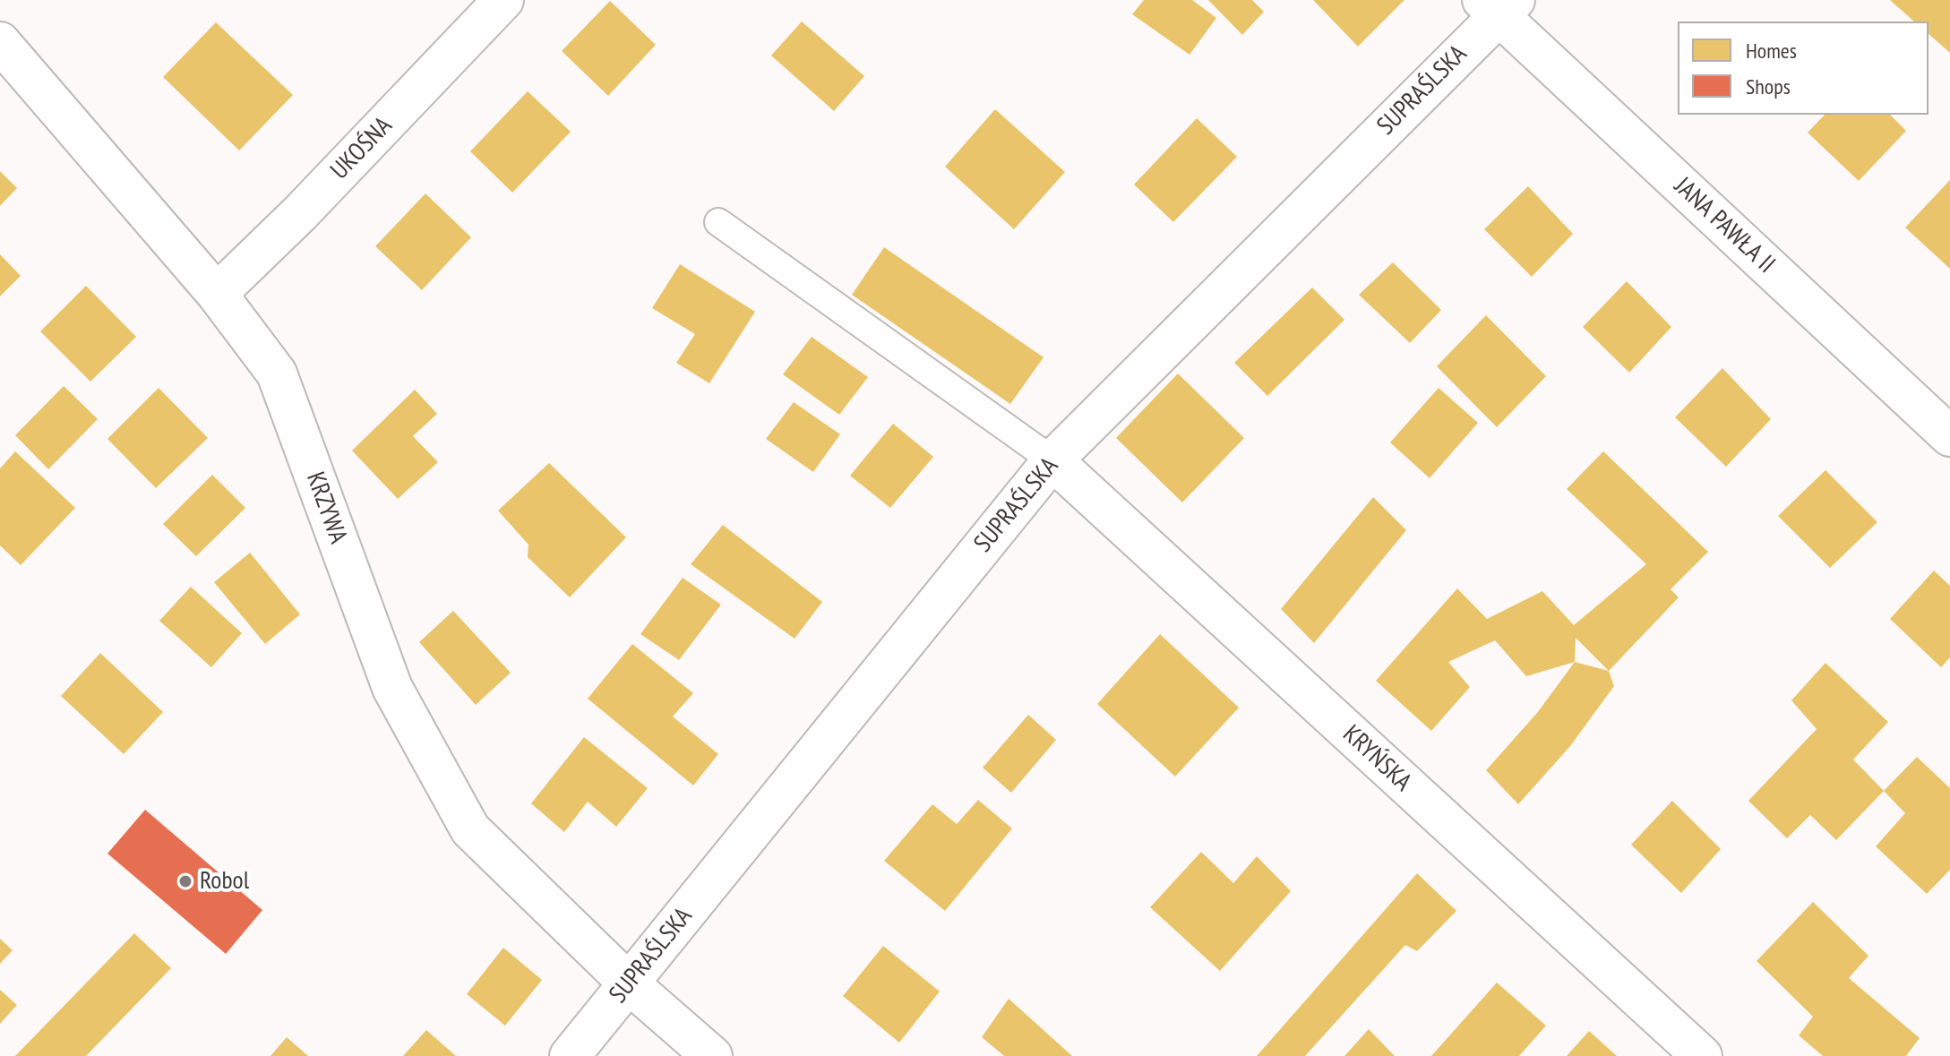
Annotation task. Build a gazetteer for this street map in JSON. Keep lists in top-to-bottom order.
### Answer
{
  "streets": {
    "street": [
      "SUPRAŚLSKA",
      "UKOŚNA",
      "JANA PAWŁA II",
      "KRZYWA",
      "KRYŃSKA"
    ]
  },
  "crossings": [
    ["SUPRAŚLSKA", "JANA PAWŁA II"],
    ["SUPRAŚLSKA", "KRZYWA"],
    ["SUPRAŚLSKA", "KRYŃSKA"],
    ["UKOŚNA", "KRZYWA"]
  ],
  "places": ["Robol"],
  "legend": ["Homes", "Shops"]
}
